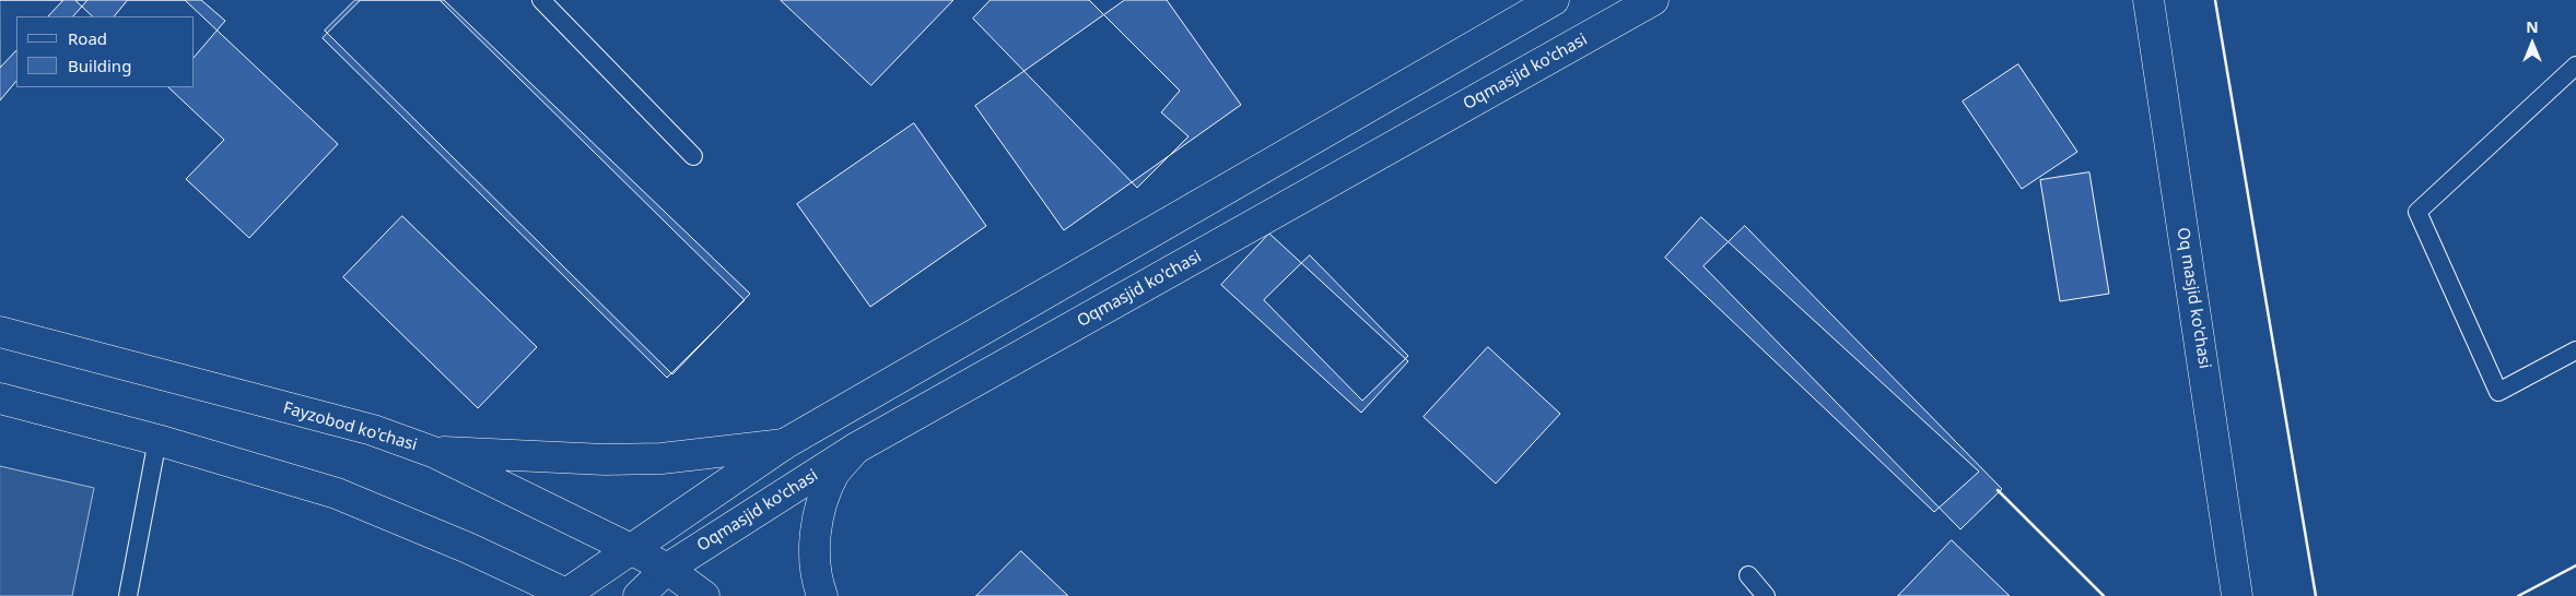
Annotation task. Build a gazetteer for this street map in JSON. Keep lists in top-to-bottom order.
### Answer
{
  "streets": {
    "main road": ["Oqmasjid ko'chasi", "Oq masjid ko'chasi", "Fayzobod ko'chasi"]
  },
  "crossings": [
    ["Oqmasjid ko'chasi", "Fayzobod ko'chasi"]
  ],
  "legend": ["Road", "Building"],
  "north": "top"
}
